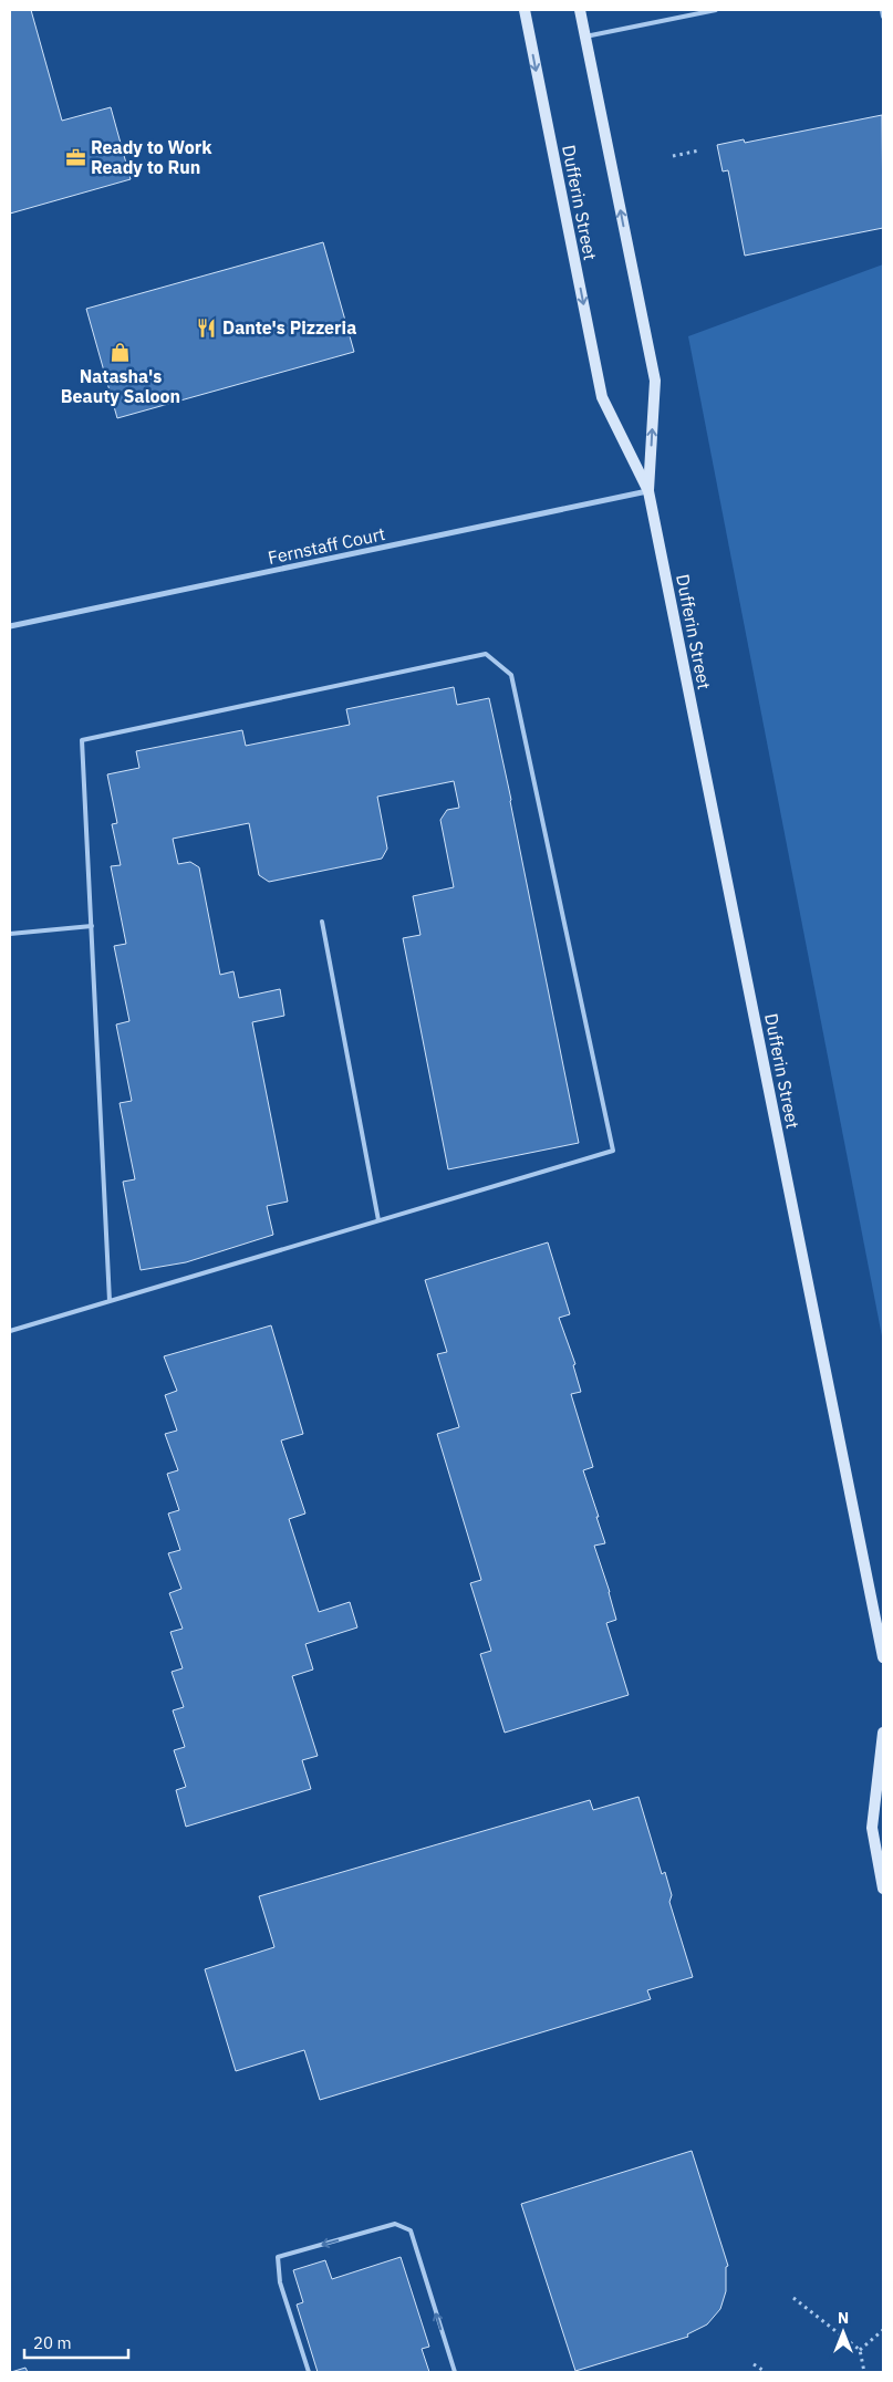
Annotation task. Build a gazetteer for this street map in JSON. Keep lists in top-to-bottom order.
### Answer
{
  "streets": {
    "main road": ["Dufferin Street"],
    "street": ["Fernstaff Court"]
  },
  "crossings": [
    ["Dufferin Street", "Fernstaff Court"]
  ],
  "places": {
    "office": ["Ready to Work Ready to Run"],
    "restaurant": ["Dante's Pizzeria"],
    "shop": ["Natasha's Beauty Saloon"]
  },
  "scale_bar": "20 m",
  "north": "top"
}
